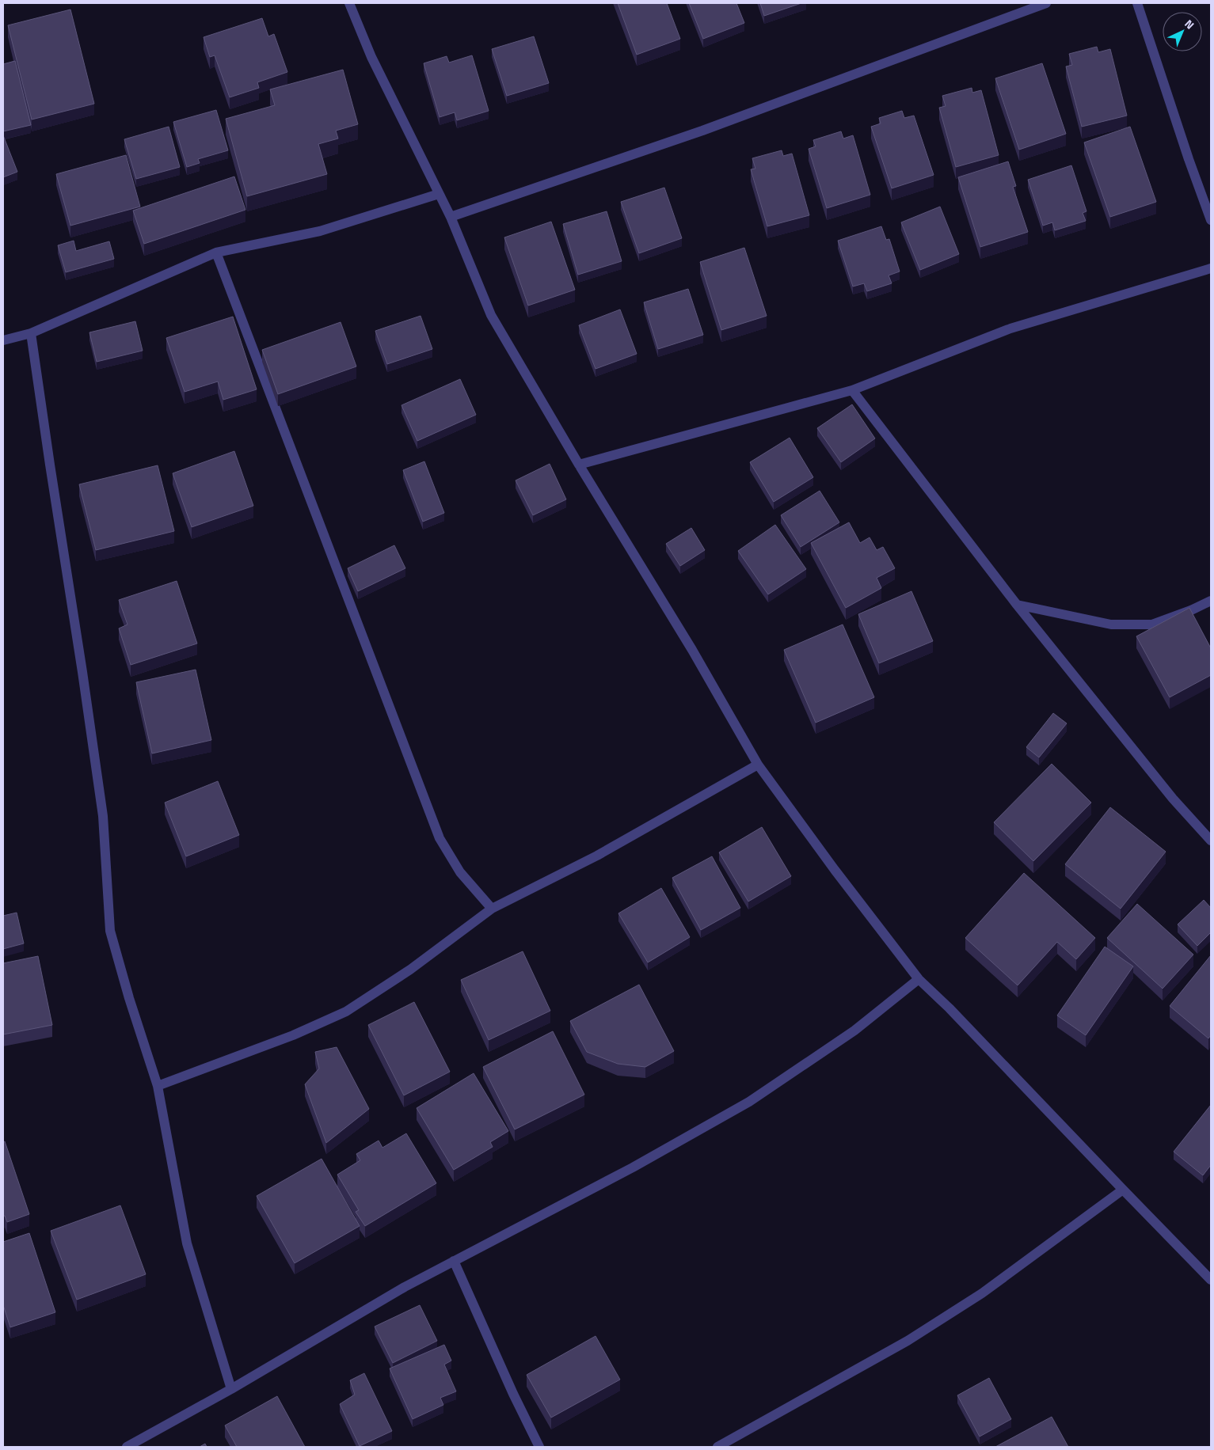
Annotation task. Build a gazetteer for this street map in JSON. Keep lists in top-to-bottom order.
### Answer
{
  "north": "top right"
}
